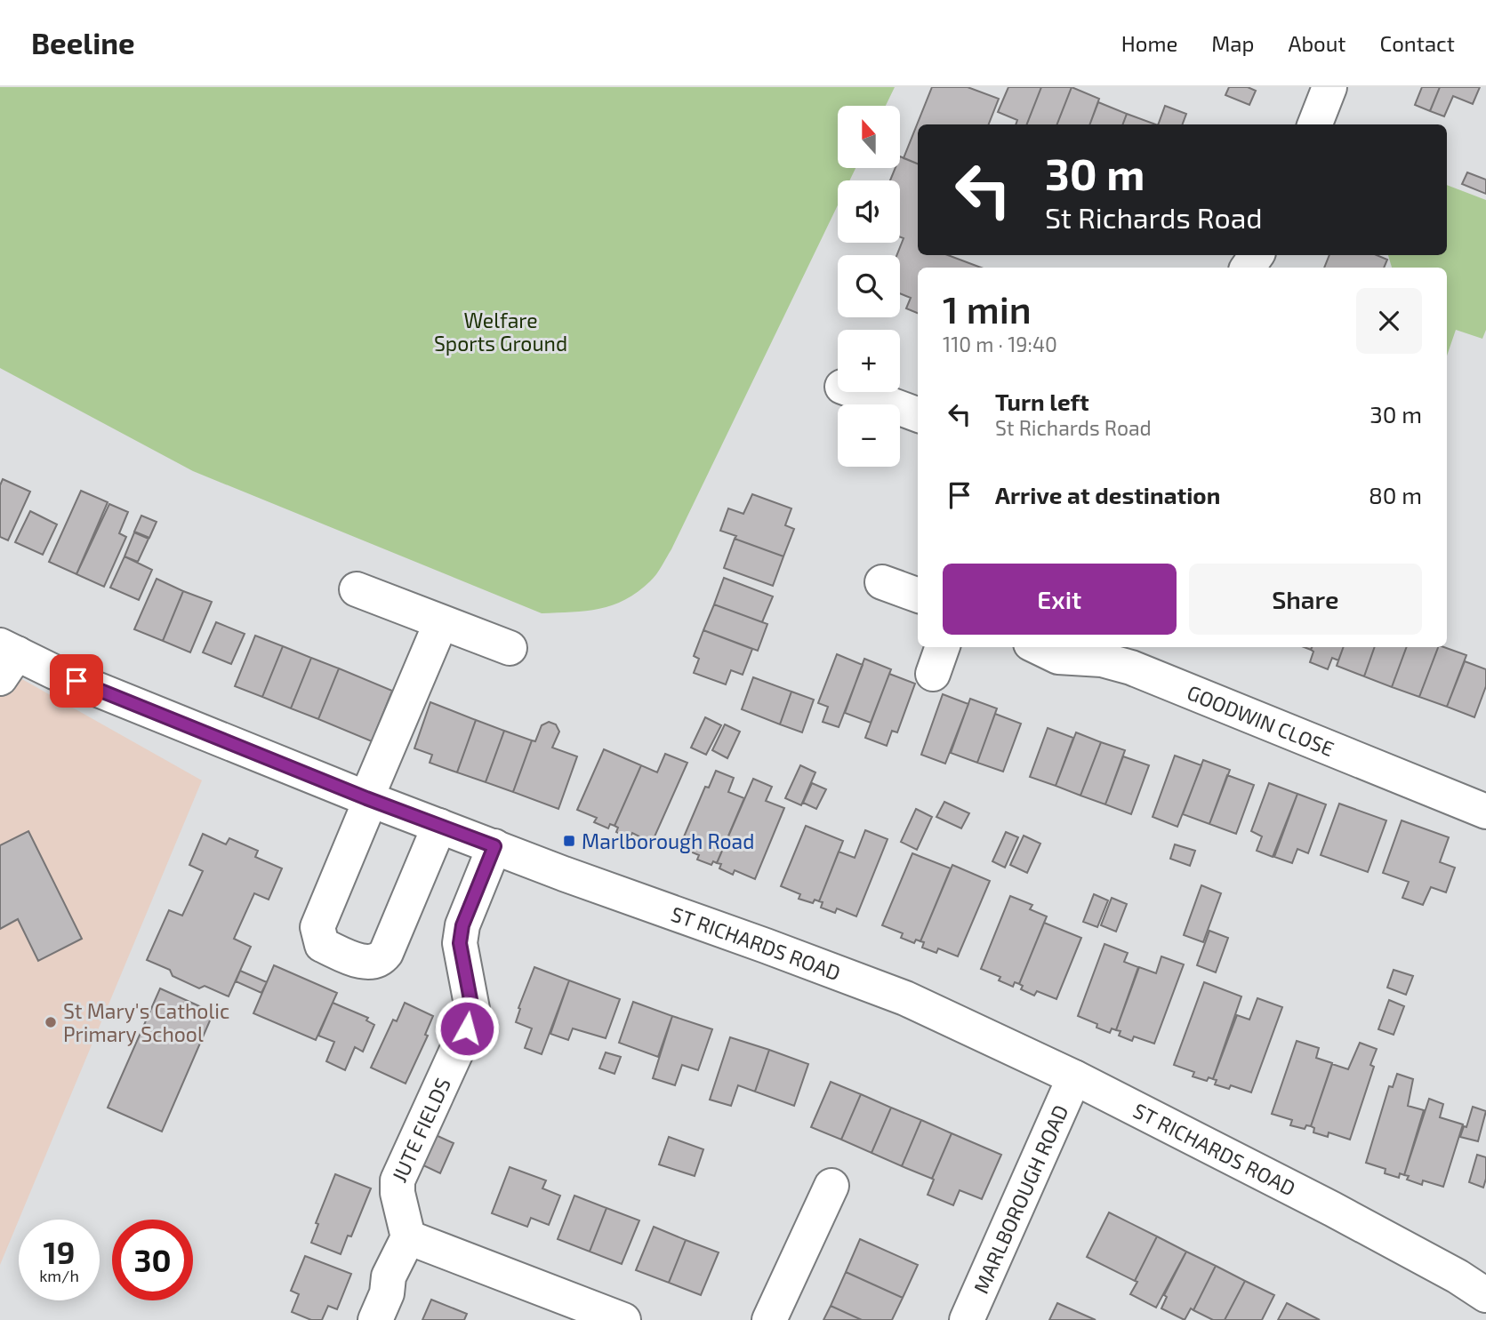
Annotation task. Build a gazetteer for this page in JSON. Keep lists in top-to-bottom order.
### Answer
{
  "streets": {
    "street": [
      "GOODWIN CLOSE",
      "ST RICHARDS ROAD",
      "JUTE FIELDS",
      "MARLBOROUGH ROAD"
    ]
  },
  "crossings": [
    ["ST RICHARDS ROAD", "JUTE FIELDS"],
    ["ST RICHARDS ROAD", "MARLBOROUGH ROAD"]
  ],
  "parks": ["Welfare Sports Ground"],
  "places": {
    "transit": ["Marlborough Road"],
    "other": ["St Mary's Catholic Primary School"]
  },
  "north": "top",
  "page": {
    "header": "Beeline",
    "nav": [
      "Home",
      "Map",
      "About",
      "Contact"
    ],
    "map_buttons": ["+", "−"],
    "turn": ["30 m", "St Richards Road"],
    "heading": ["1 min", "110 m · 19:40"],
    "list": [
      {
        "name": "Turn left",
        "note": "St Richards Road",
        "value": "30 m"
      },
      {
        "name": "Arrive at destination",
        "value": "80 m"
      }
    ],
    "buttons": ["Exit", "Share"],
    "speed": "19 km/h",
    "limit": "30"
  }
}
